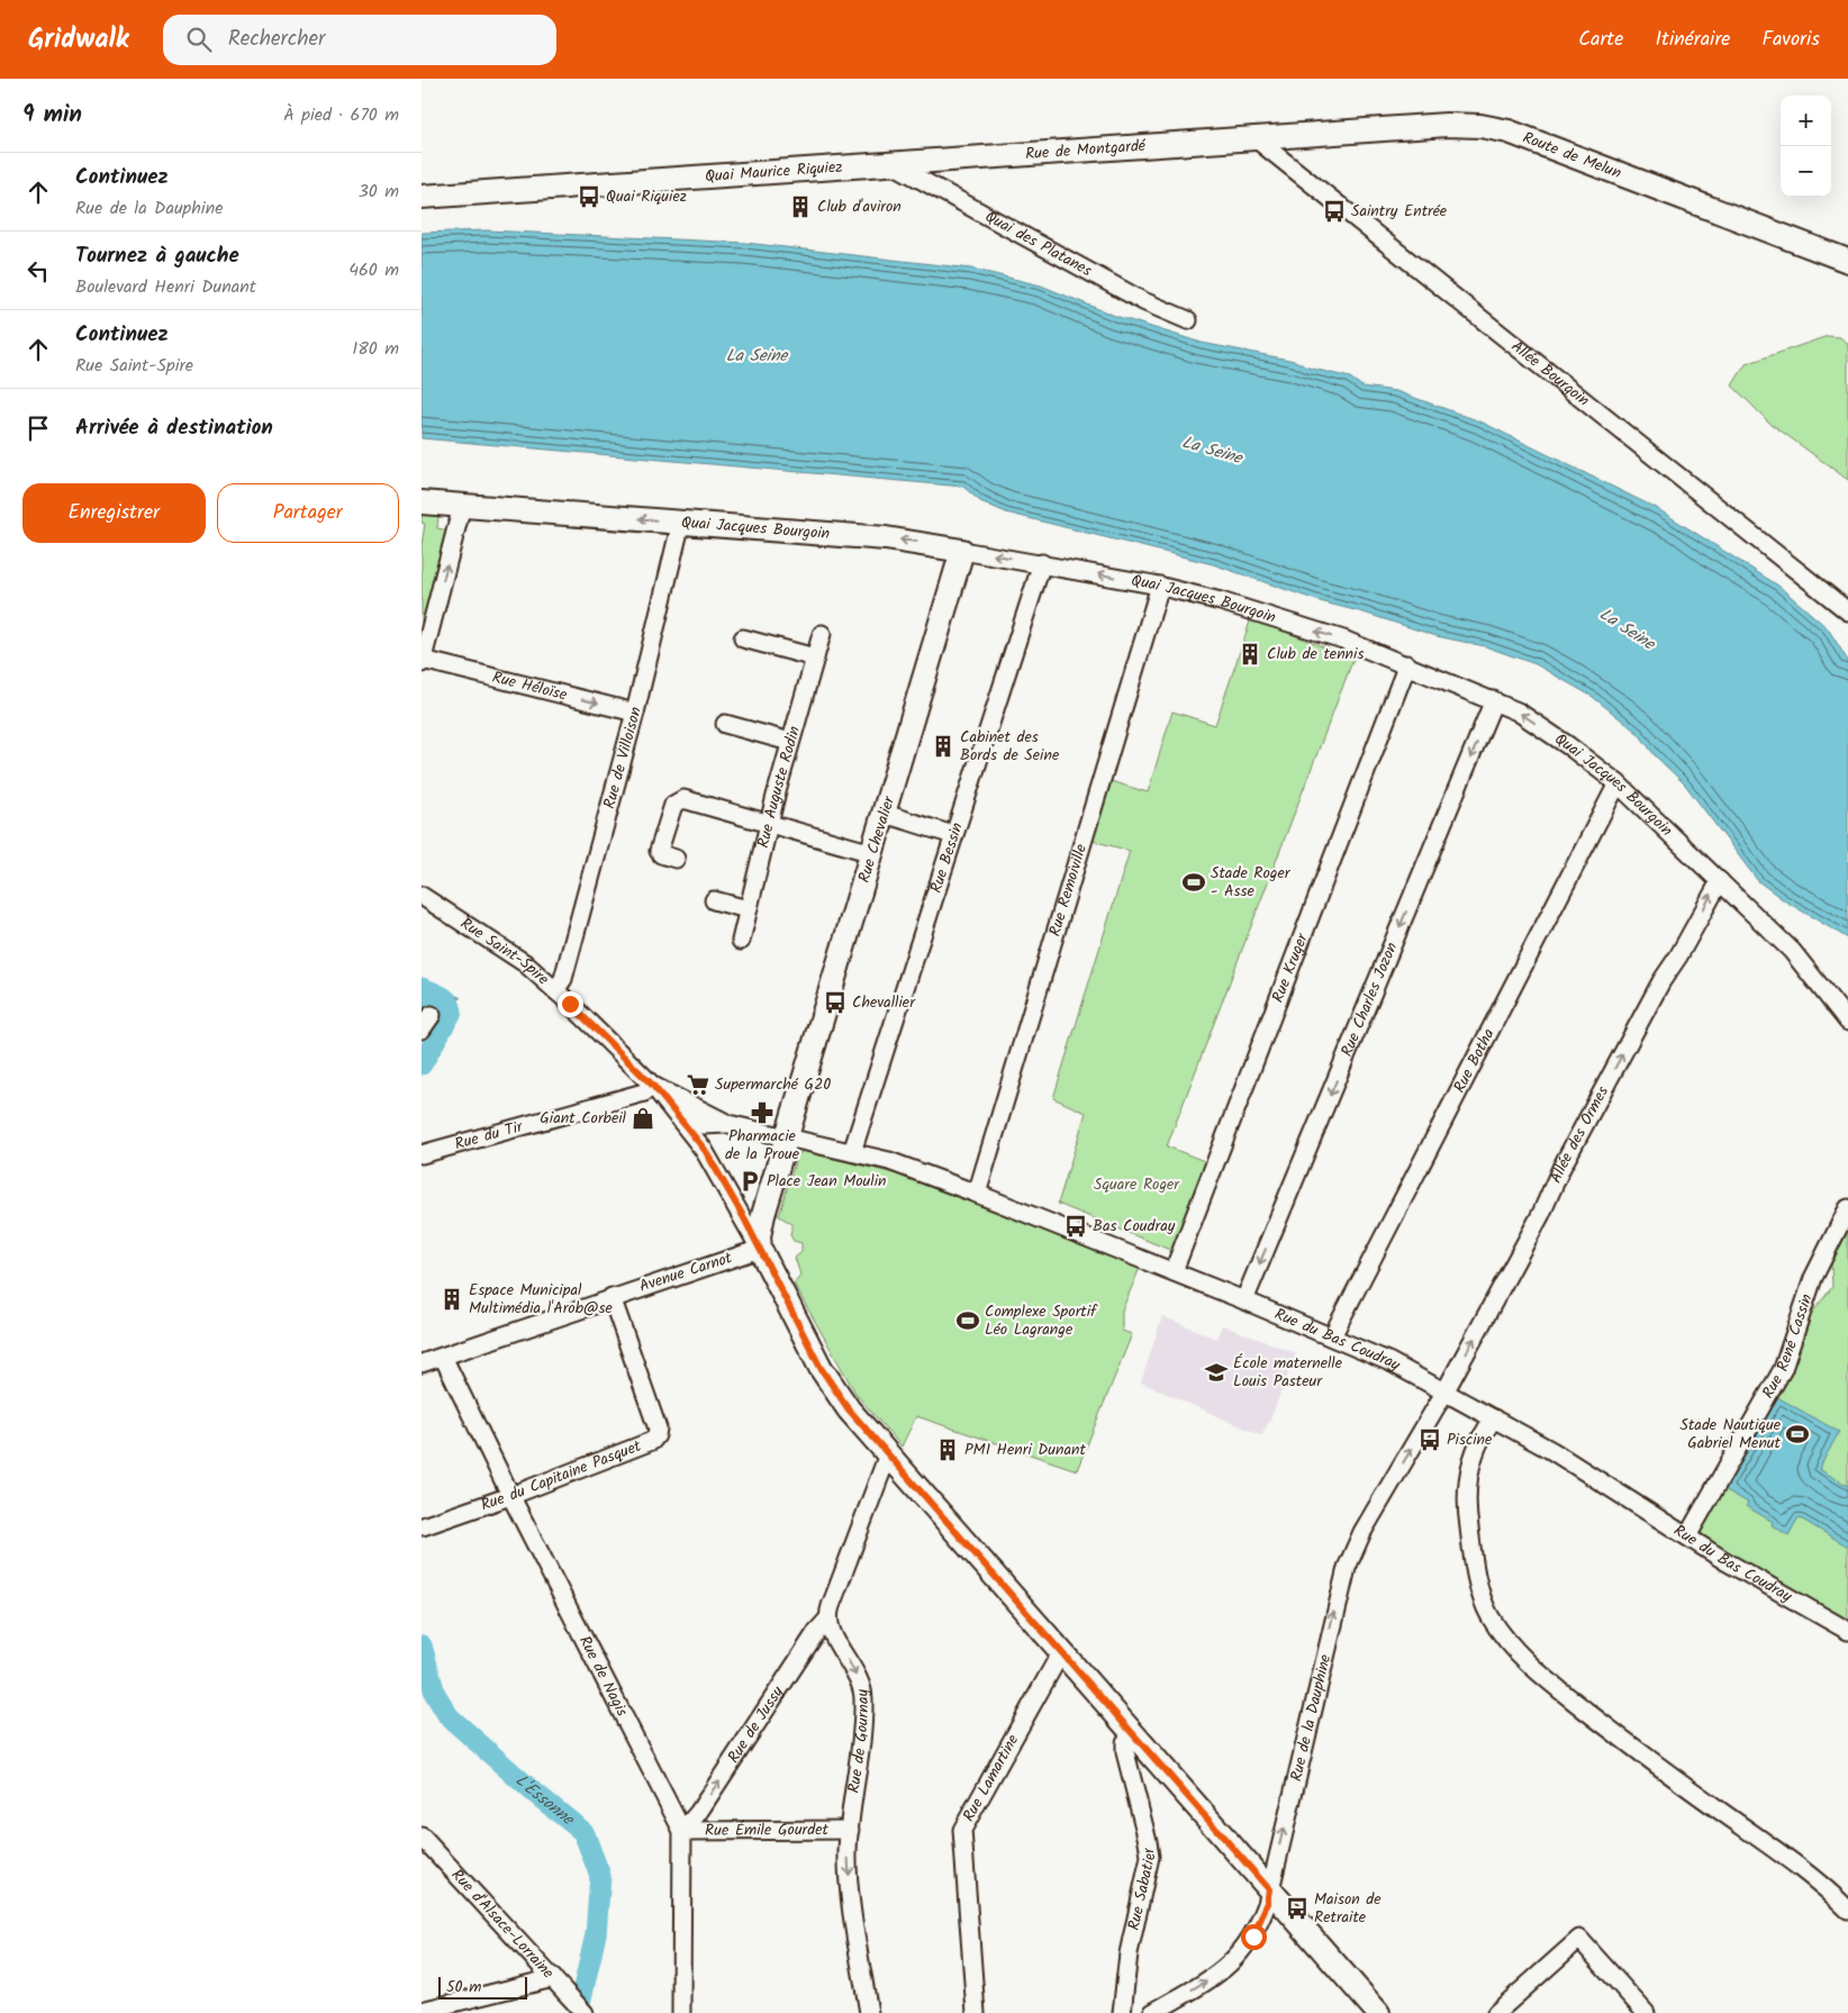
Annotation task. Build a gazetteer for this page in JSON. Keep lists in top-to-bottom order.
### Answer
{
  "streets": {
    "main road": [
      "Rue de Montgardé",
      "Route de Melun",
      "Quai Maurice Riquiez",
      "Quai Jacques Bourgoin",
      "Rue Chevalier"
    ],
    "street": [
      "Quai des Platanes",
      "Allée Bourgoin",
      "Rue Héloïse",
      "Rue de Villoison",
      "Rue Auguste Rodin",
      "Rue Bessin",
      "Rue Remoiville",
      "Rue Saint-Spire",
      "Rue Kruger",
      "Rue Charles Jozon",
      "Rue Botha",
      "Allée des Ormes",
      "Rue du Tir",
      "Avenue Carnot",
      "Rue du Bas Coudray",
      "Rue René Cassin",
      "Rue du Capitaine Pasquet",
      "Rue de Nagis",
      "Rue de la Dauphine",
      "Rue de Jussy",
      "Rue de Gournay",
      "Rue Lamartine",
      "Rue Émile Gourdet",
      "Rue Sabatier",
      "Rue d'Alsace-Lorraine"
    ]
  },
  "crossings": [
    ["Rue de Montgardé", "Route de Melun"],
    ["Rue de Montgardé", "Quai Maurice Riquiez"],
    ["Rue de Montgardé", "Quai des Platanes"],
    ["Rue de Montgardé", "Allée Bourgoin"],
    ["Quai Maurice Riquiez", "Quai des Platanes"],
    ["Quai Jacques Bourgoin", "Rue de Villoison"],
    ["Quai Jacques Bourgoin", "Rue Chevalier"],
    ["Quai Jacques Bourgoin", "Rue Bessin"],
    ["Quai Jacques Bourgoin", "Rue Remoiville"],
    ["Quai Jacques Bourgoin", "Rue Kruger"],
    ["Quai Jacques Bourgoin", "Rue Charles Jozon"],
    ["Quai Jacques Bourgoin", "Rue Botha"],
    ["Quai Jacques Bourgoin", "Allée des Ormes"],
    ["Rue Héloïse", "Rue de Villoison"],
    ["Rue de Villoison", "Rue Saint-Spire"],
    ["Rue Chevalier", "Rue Saint-Spire"],
    ["Rue Chevalier", "Avenue Carnot"],
    ["Rue Chevalier", "Rue du Bas Coudray"],
    ["Rue Bessin", "Rue du Bas Coudray"],
    ["Rue Remoiville", "Rue du Bas Coudray"],
    ["Rue Saint-Spire", "Rue du Tir"],
    ["Rue Saint-Spire", "Rue du Bas Coudray"],
    ["Rue Kruger", "Rue du Bas Coudray"],
    ["Rue Charles Jozon", "Rue du Bas Coudray"],
    ["Rue Botha", "Rue du Bas Coudray"],
    ["Allée des Ormes", "Rue du Bas Coudray"],
    ["Allée des Ormes", "Rue de la Dauphine"],
    ["Avenue Carnot", "Rue du Capitaine Pasquet"],
    ["Avenue Carnot", "Rue de Nagis"],
    ["Rue du Bas Coudray", "Rue René Cassin"],
    ["Rue du Bas Coudray", "Rue de la Dauphine"],
    ["Rue du Capitaine Pasquet", "Rue de Nagis"],
    ["Rue de Nagis", "Rue de Jussy"],
    ["Rue de Nagis", "Rue Émile Gourdet"],
    ["Rue de Jussy", "Rue de Gournay"],
    ["Rue de Jussy", "Rue Émile Gourdet"],
    ["Rue de Gournay", "Rue Émile Gourdet"]
  ],
  "one_way": [
    "Quai Jacques Bourgoin",
    "Rue Héloïse",
    "Rue Charles Jozon",
    "Allée des Ormes",
    "Rue de la Dauphine",
    "Rue de Jussy",
    "Rue de Gournay"
  ],
  "water": ["La Seine", "L'Essonne"],
  "parks": ["Square Roger"],
  "places": {
    "bus stop": [
      "Quai Riquiez",
      "Saintry Entrée",
      "Chevallier",
      "Bas Coudray",
      "Piscine",
      "Maison de Retraite"
    ],
    "building": [
      "Club d'aviron",
      "Club de tennis",
      "Cabinet des Bords de Seine",
      "Espace Municipal Multimédia l'Arob@se",
      "PMI Henri Dunant"
    ],
    "sports": ["Stade Roger - Asse", "Complexe Sportif Léo Lagrange", "Stade Nautique Gabriel Menut"],
    "supermarket": ["Supermarché G20"],
    "pharmacy": ["Pharmacie de la Proue"],
    "shop": ["Giant Corbeil"],
    "parking": ["Place Jean Moulin"],
    "school or university": ["École maternelle Louis Pasteur"]
  },
  "scale_bar": "50 m",
  "page": {
    "header": "Gridwalk",
    "search": "Rechercher",
    "nav": ["Carte", "Itinéraire", "Favoris"],
    "heading": ["9 min", "À pied · 670 m"],
    "map_buttons": ["+", "−"],
    "list": [
      ["Continuez", "Rue de la Dauphine", "30 m"],
      ["Tournez à gauche", "Boulevard Henri Dunant", "460 m"],
      ["Continuez", "Rue Saint-Spire", "180 m"],
      "Arrivée à destination"
    ],
    "buttons": ["Enregistrer", "Partager"],
    "scale": "50 m"
  }
}
